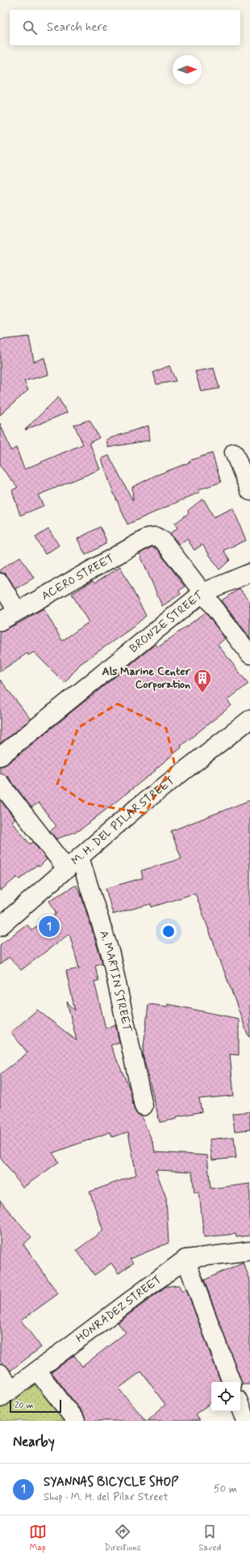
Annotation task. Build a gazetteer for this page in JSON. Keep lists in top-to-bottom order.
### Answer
{
  "streets": {
    "street": [
      "ACERO STREET",
      "BRONZE STREET",
      "M. H. DEL PILAR STREET",
      "A. MARTIN STREET",
      "HONRADEZ STREET"
    ]
  },
  "crossings": [
    ["ACERO STREET", "BRONZE STREET"],
    ["M. H. DEL PILAR STREET", "A. MARTIN STREET"]
  ],
  "places": {
    "building": ["Als Marine Center Corporation"]
  },
  "scale_bar": "20 m",
  "north": "right",
  "page": {
    "search": "Search here",
    "pins": "1",
    "scale": "20 m",
    "heading": "Nearby",
    "list": [
      {
        "mark": "1",
        "name": "SYANNAS BICYCLE SHOP",
        "note": "Shop · M. H. del Pilar Street",
        "value": "50 m"
      }
    ],
    "nav": ["Map", "Directions", "Saved"]
  }
}
